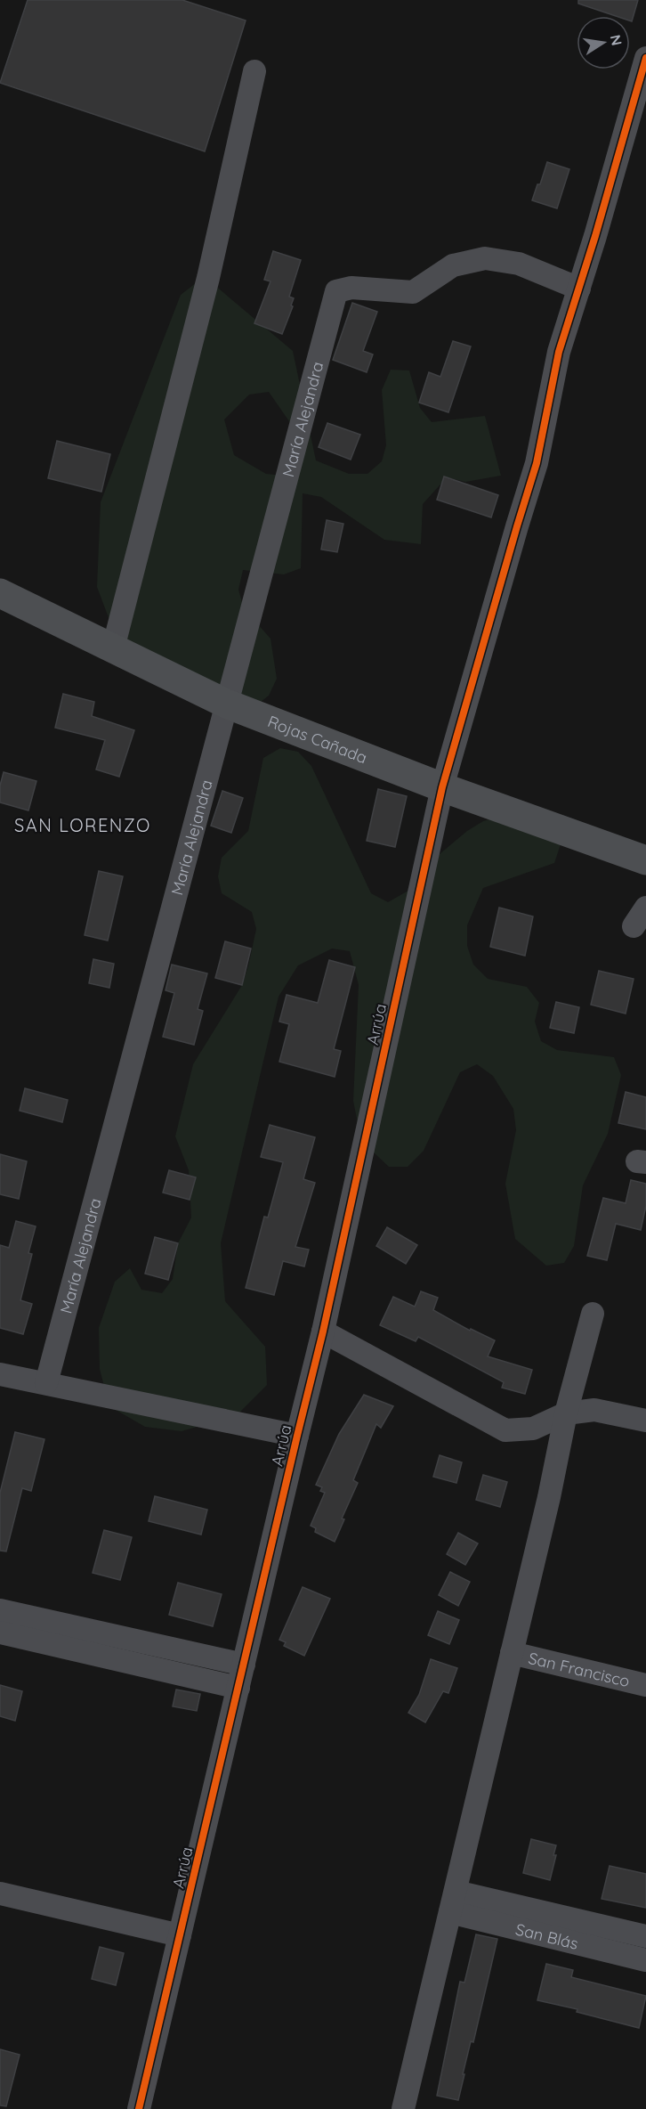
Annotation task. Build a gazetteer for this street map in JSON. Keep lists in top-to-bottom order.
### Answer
{
  "streets": {
    "main road": ["Rojas Cañada"],
    "street": [
      "María Alejandra",
      "Arrúa",
      "San Francisco",
      "San Blás"
    ]
  },
  "crossings": [
    ["María Alejandra", "Rojas Cañada"],
    ["María Alejandra", "Arrúa"],
    ["Rojas Cañada", "Arrúa"]
  ],
  "districts": ["SAN LORENZO"],
  "north": "right"
}
